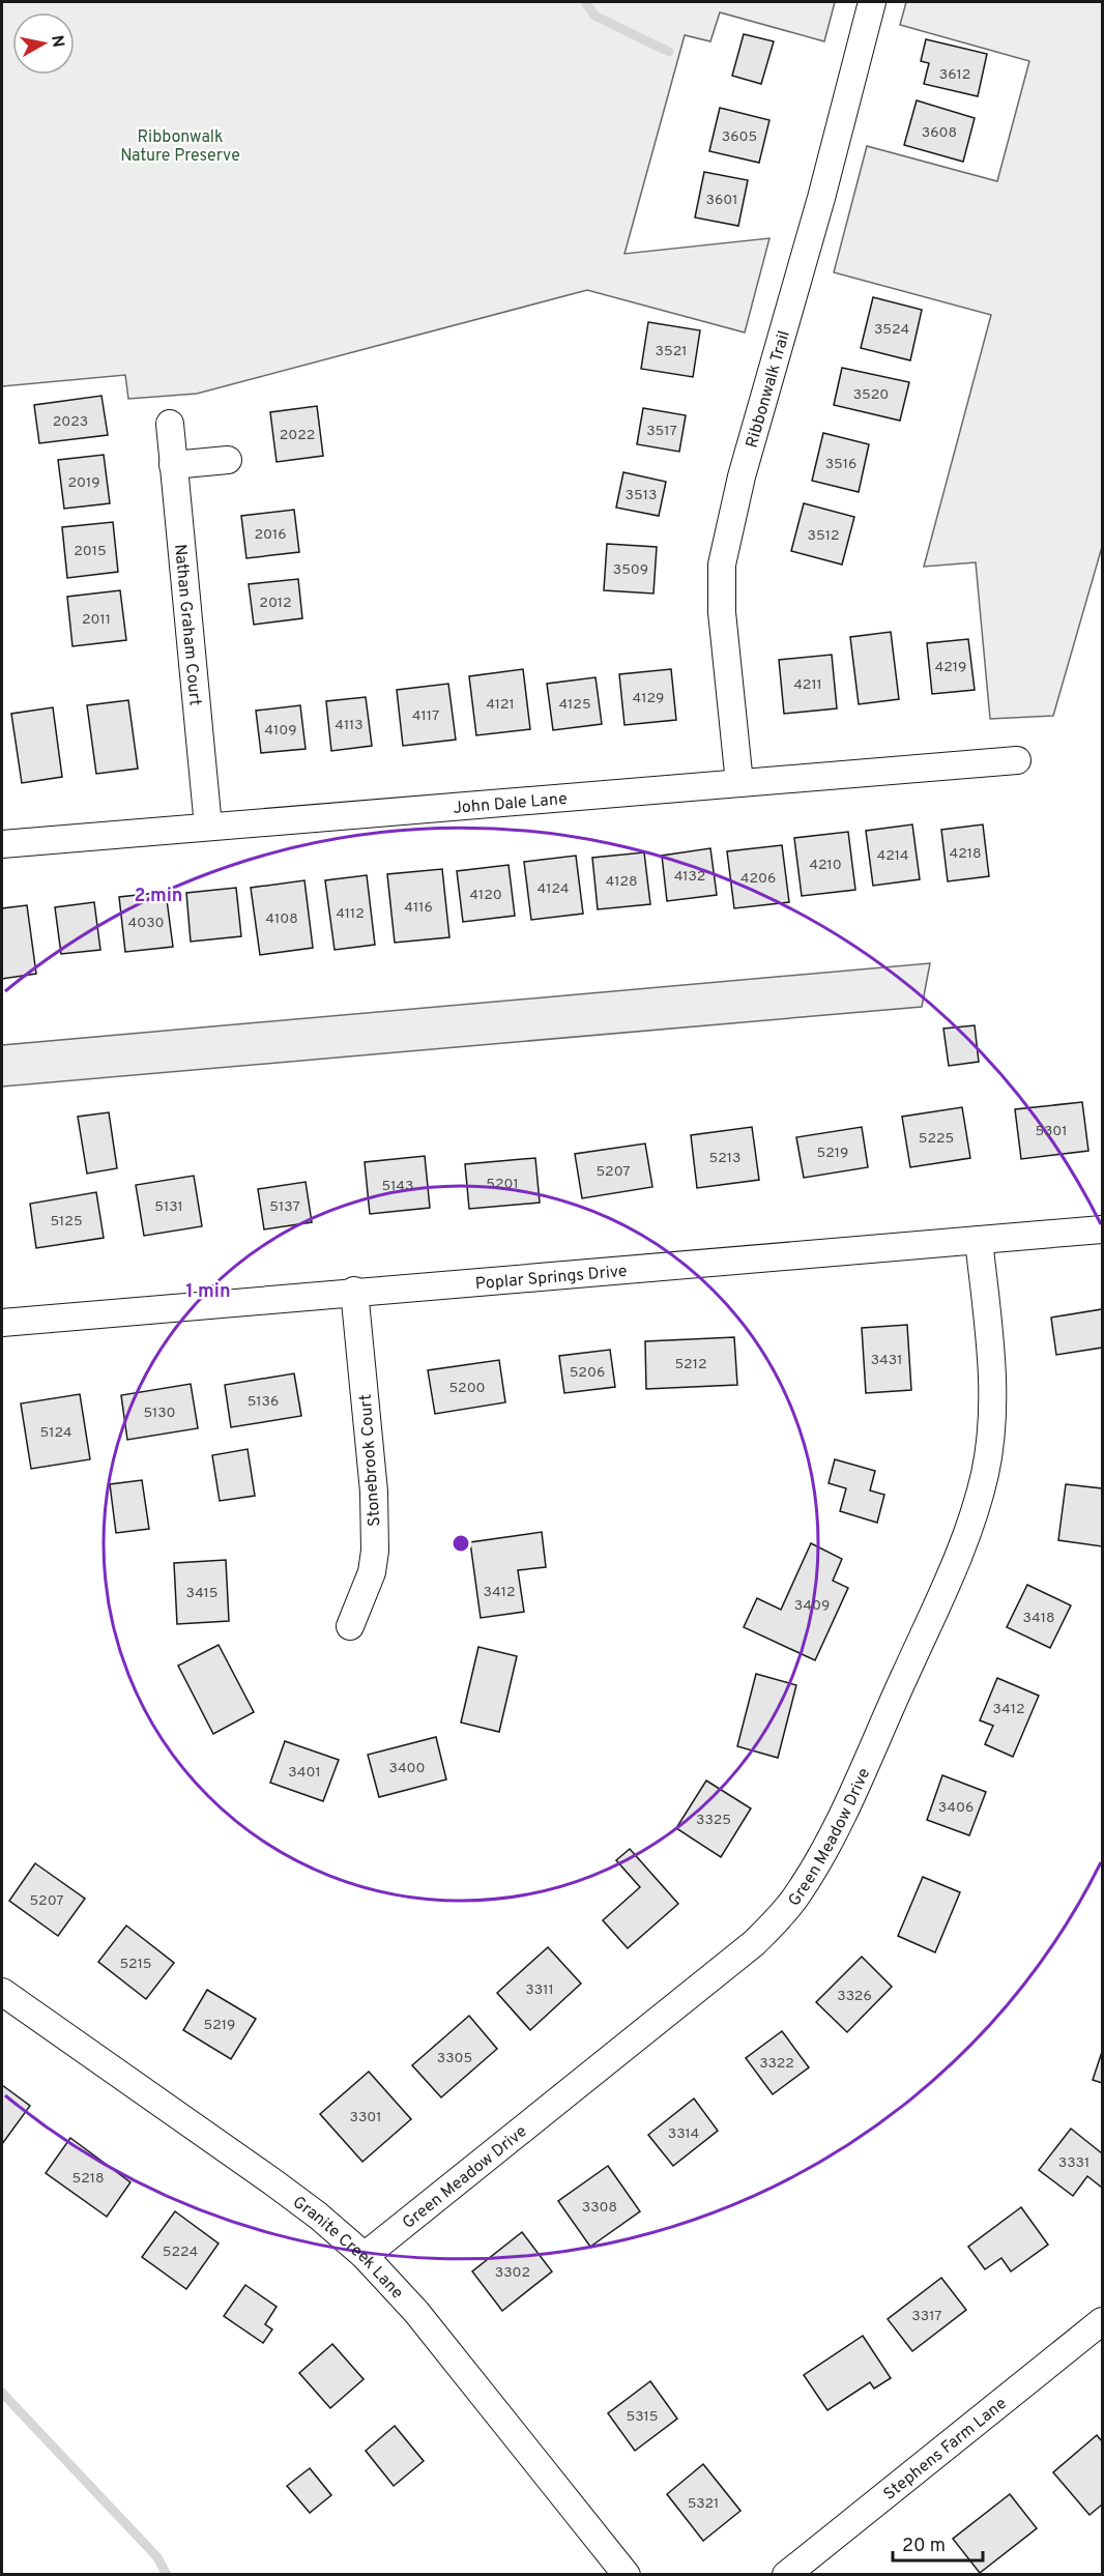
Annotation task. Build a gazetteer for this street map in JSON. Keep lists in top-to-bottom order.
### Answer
{
  "streets": {
    "street": [
      "Ribbonwalk Trail",
      "Nathan Graham Court",
      "John Dale Lane",
      "Poplar Springs Drive",
      "Stonebrook Court",
      "Green Meadow Drive",
      "Granite Creek Lane",
      "Stephens Farm Lane"
    ]
  },
  "crossings": [
    ["Ribbonwalk Trail", "John Dale Lane"],
    ["Nathan Graham Court", "John Dale Lane"],
    ["Poplar Springs Drive", "Stonebrook Court"],
    ["Poplar Springs Drive", "Green Meadow Drive"],
    ["Green Meadow Drive", "Granite Creek Lane"]
  ],
  "parks": ["Ribbonwalk Nature Preserve"],
  "house_numbers": [
    "3612",
    "3608",
    "3605",
    "3601",
    "3524",
    "3521",
    "3520",
    "2023",
    "3517",
    "2022",
    "3516",
    "2019",
    "3513",
    "2016",
    "3512",
    "2015",
    "3509",
    "2012",
    "2011",
    "4219",
    "4211",
    "4129",
    "4121",
    "4125",
    "4117",
    "4113",
    "4109",
    "4218",
    "4214",
    "4210",
    "4132",
    "4206",
    "4128",
    "4124",
    "4120",
    "4116",
    "4112",
    "4108",
    "4030",
    "5301",
    "5225",
    "5219",
    "5213",
    "5207",
    "5201",
    "5143",
    "5131",
    "5137",
    "5125",
    "3431",
    "5212",
    "5206",
    "5200",
    "5136",
    "5130",
    "5124",
    "3412",
    "3415",
    "3409",
    "3418",
    "3412",
    "3400",
    "3401",
    "3406",
    "3325",
    "5207",
    "5215",
    "3311",
    "3326",
    "5219",
    "3305",
    "3322",
    "3301",
    "3314",
    "3331",
    "5218",
    "3308",
    "5224",
    "3302",
    "3317",
    "5315",
    "5321"
  ],
  "scale_bar": "20 m",
  "north": "right",
  "rings": ["2 min", "1 min"]
}
